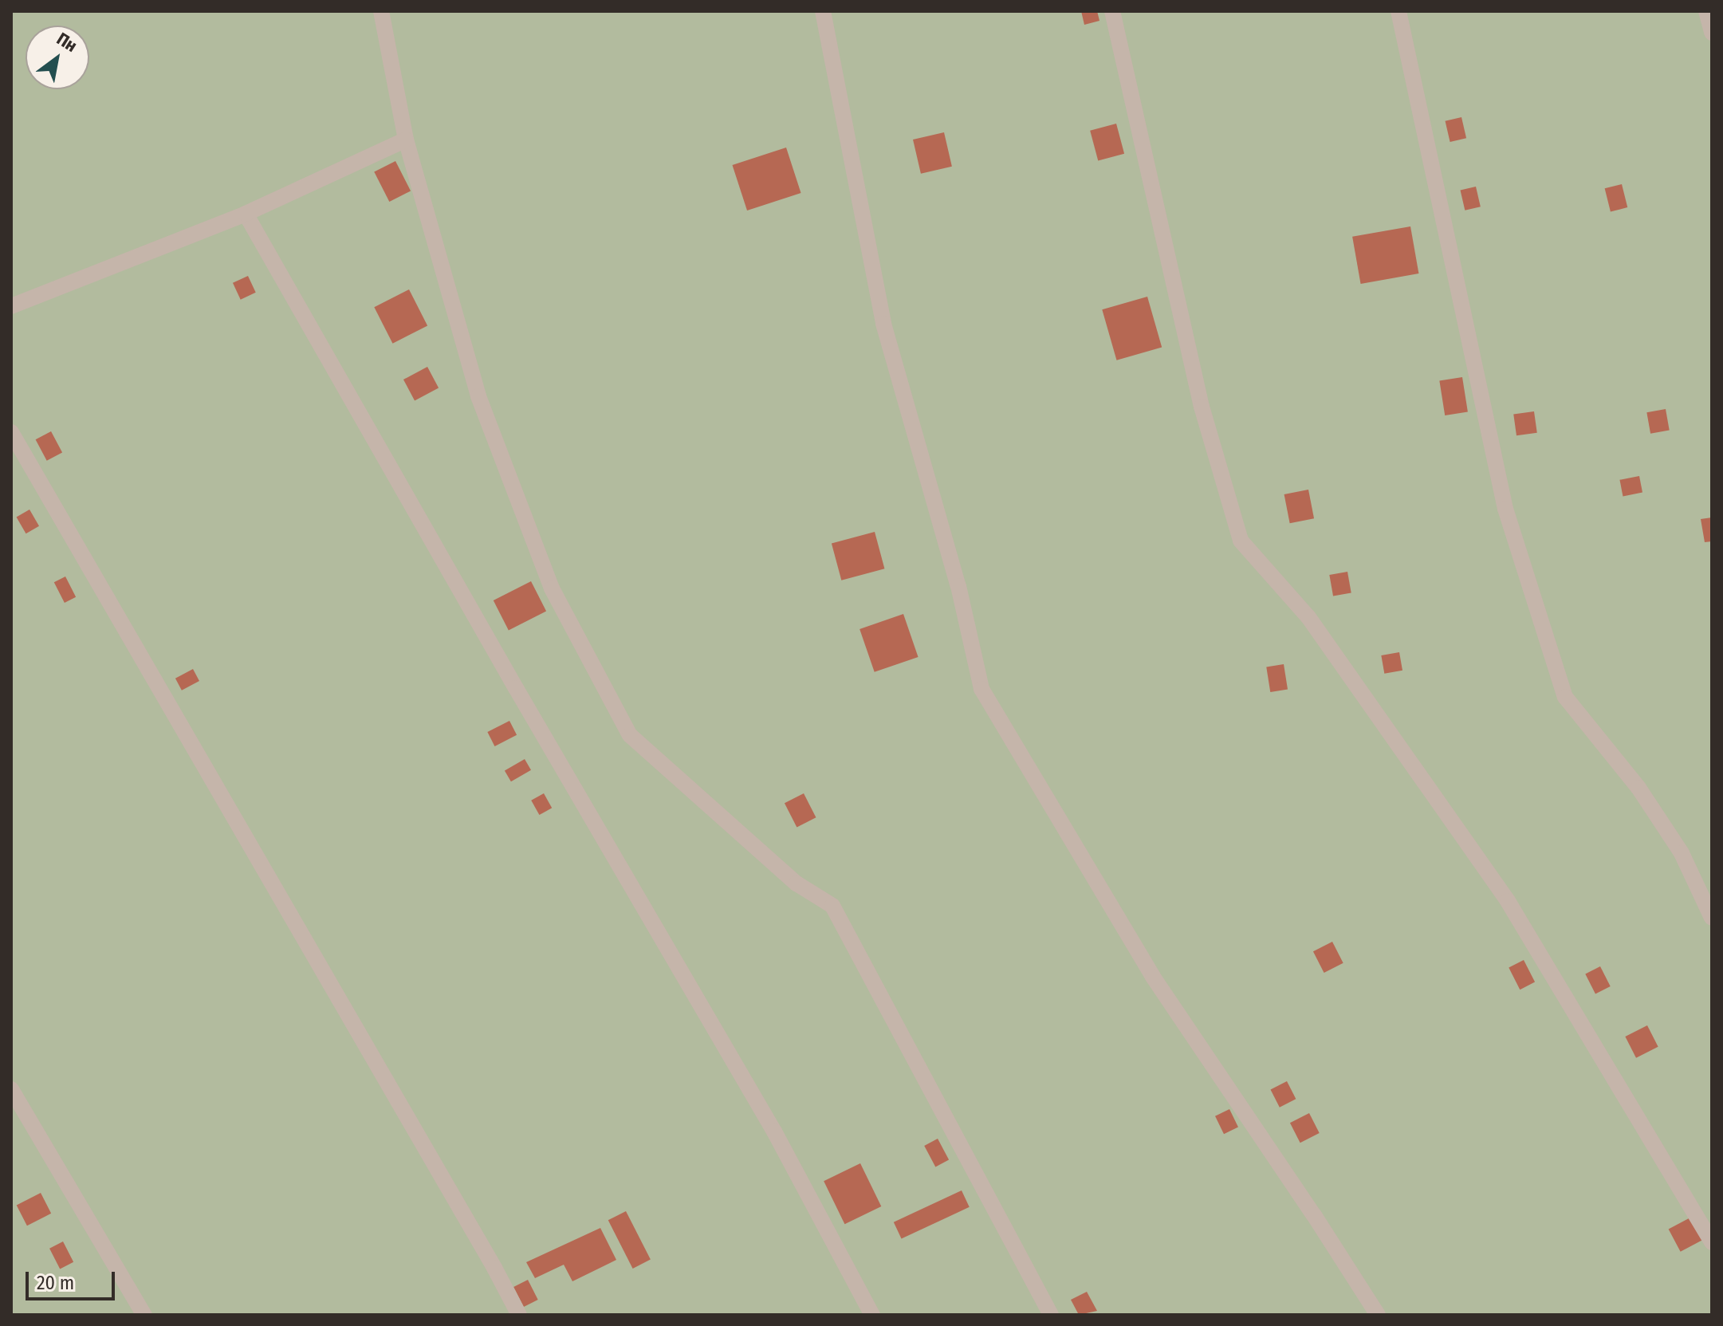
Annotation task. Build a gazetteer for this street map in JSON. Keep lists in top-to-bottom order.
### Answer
{
  "scale_bar": "20 m",
  "north": "top right"
}
